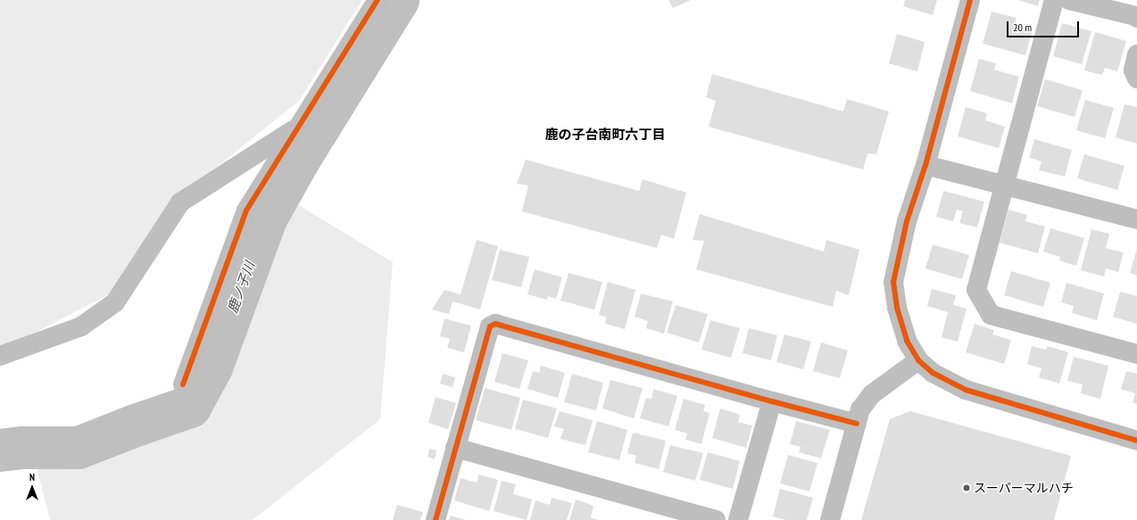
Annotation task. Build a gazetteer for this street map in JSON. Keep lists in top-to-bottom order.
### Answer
{
  "districts": ["鹿の子台南町六丁目"],
  "water": ["鹿ノ子川"],
  "places": ["スーパーマルハチ"],
  "scale_bar": "20 m",
  "north": "top"
}
